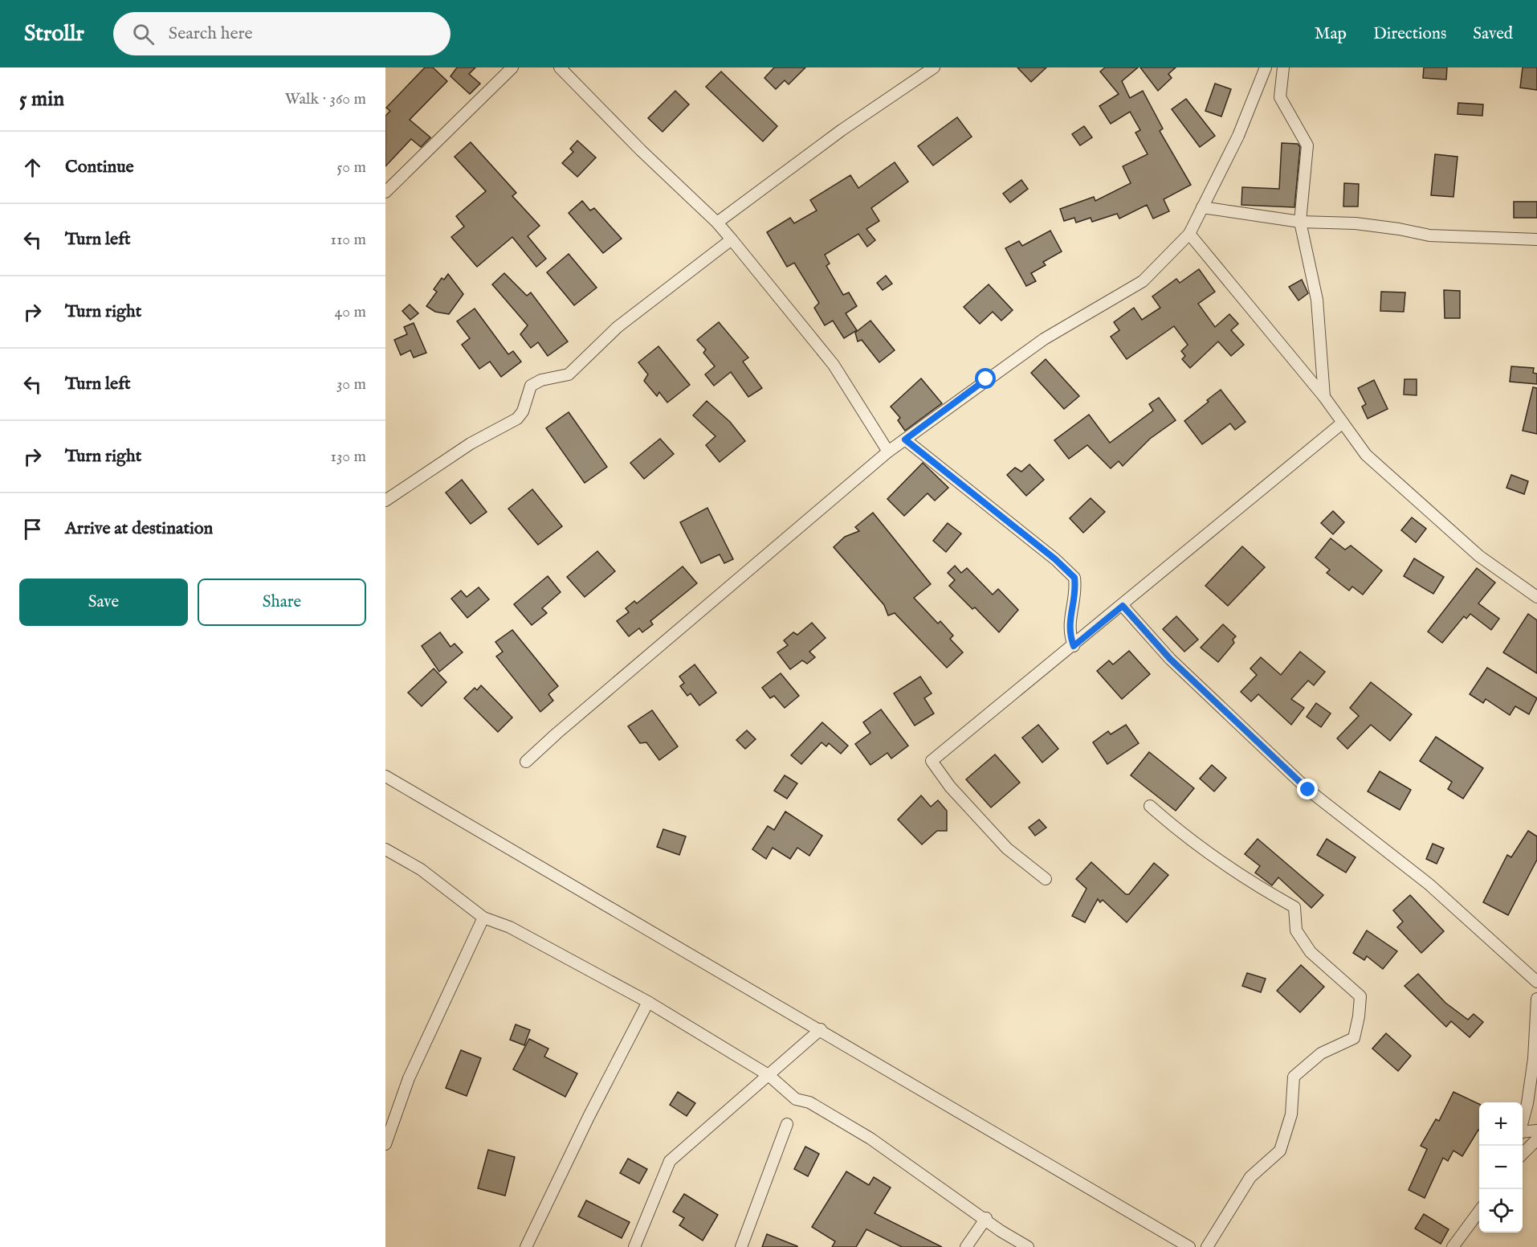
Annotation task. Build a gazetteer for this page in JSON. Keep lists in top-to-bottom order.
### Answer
{
  "page": {
    "header": "Strollr",
    "search": "Search here",
    "nav": ["Map", "Directions", "Saved"],
    "heading": ["5 min", "Walk · 360 m"],
    "list": [
      ["Continue", "50 m"],
      ["Turn left", "110 m"],
      ["Turn right", "40 m"],
      ["Turn left", "30 m"],
      ["Turn right", "130 m"],
      "Arrive at destination"
    ],
    "buttons": ["Save", "Share"],
    "map_buttons": ["+", "−"]
  }
}
